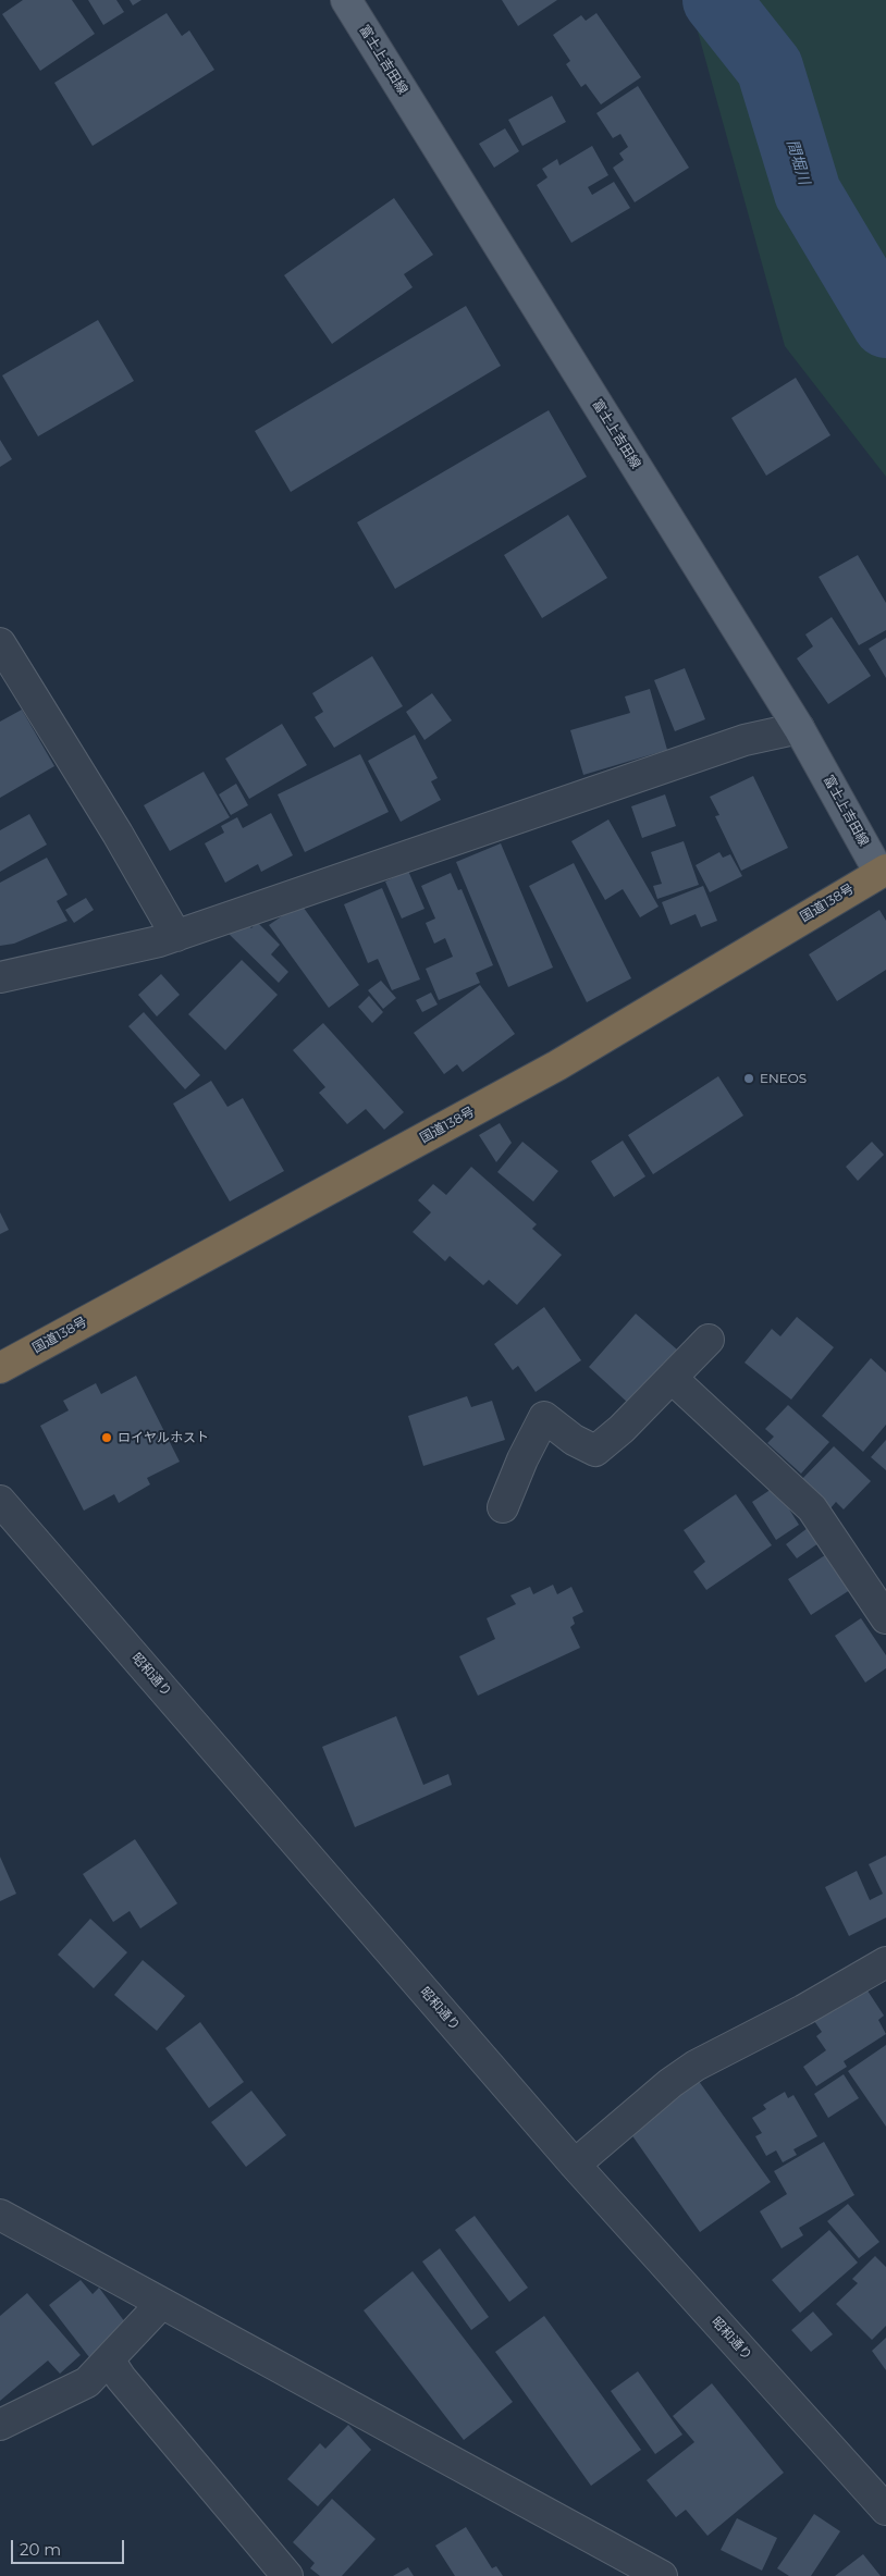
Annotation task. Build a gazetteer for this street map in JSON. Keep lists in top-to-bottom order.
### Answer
{
  "streets": {
    "highway": ["国道138号"],
    "main road": ["富士上吉田線"],
    "street": ["昭和通り"]
  },
  "crossings": [
    ["富士上吉田線", "国道138号"]
  ],
  "water": ["間堀川"],
  "places": ["ENEOS", "ロイヤルホスト"],
  "scale_bar": "20 m"
}
